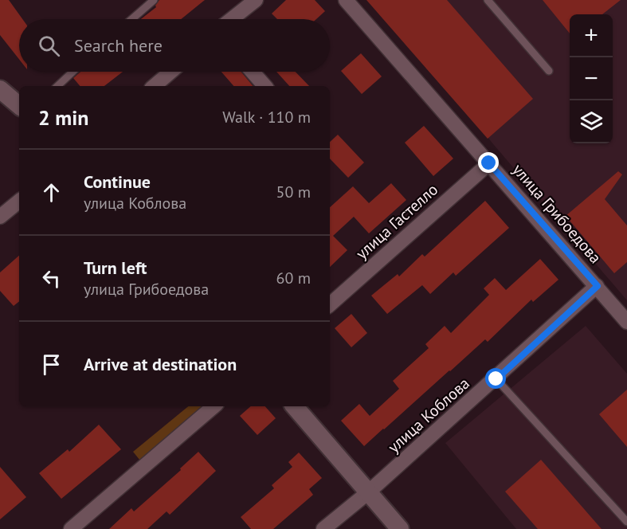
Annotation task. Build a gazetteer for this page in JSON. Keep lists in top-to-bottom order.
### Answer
{
  "streets": {
    "street": ["улица Грибоедова", "улица Гастелло", "улица Коблова"]
  },
  "crossings": [
    ["улица Грибоедова", "улица Гастелло"],
    ["улица Грибоедова", "улица Коблова"]
  ],
  "page": {
    "map_buttons": ["+", "−"],
    "search": "Search here",
    "heading": ["2 min", "Walk · 110 m"],
    "list": [
      ["Continue", "улица Коблова", "50 m"],
      ["Turn left", "улица Грибоедова", "60 m"],
      "Arrive at destination"
    ]
  }
}
